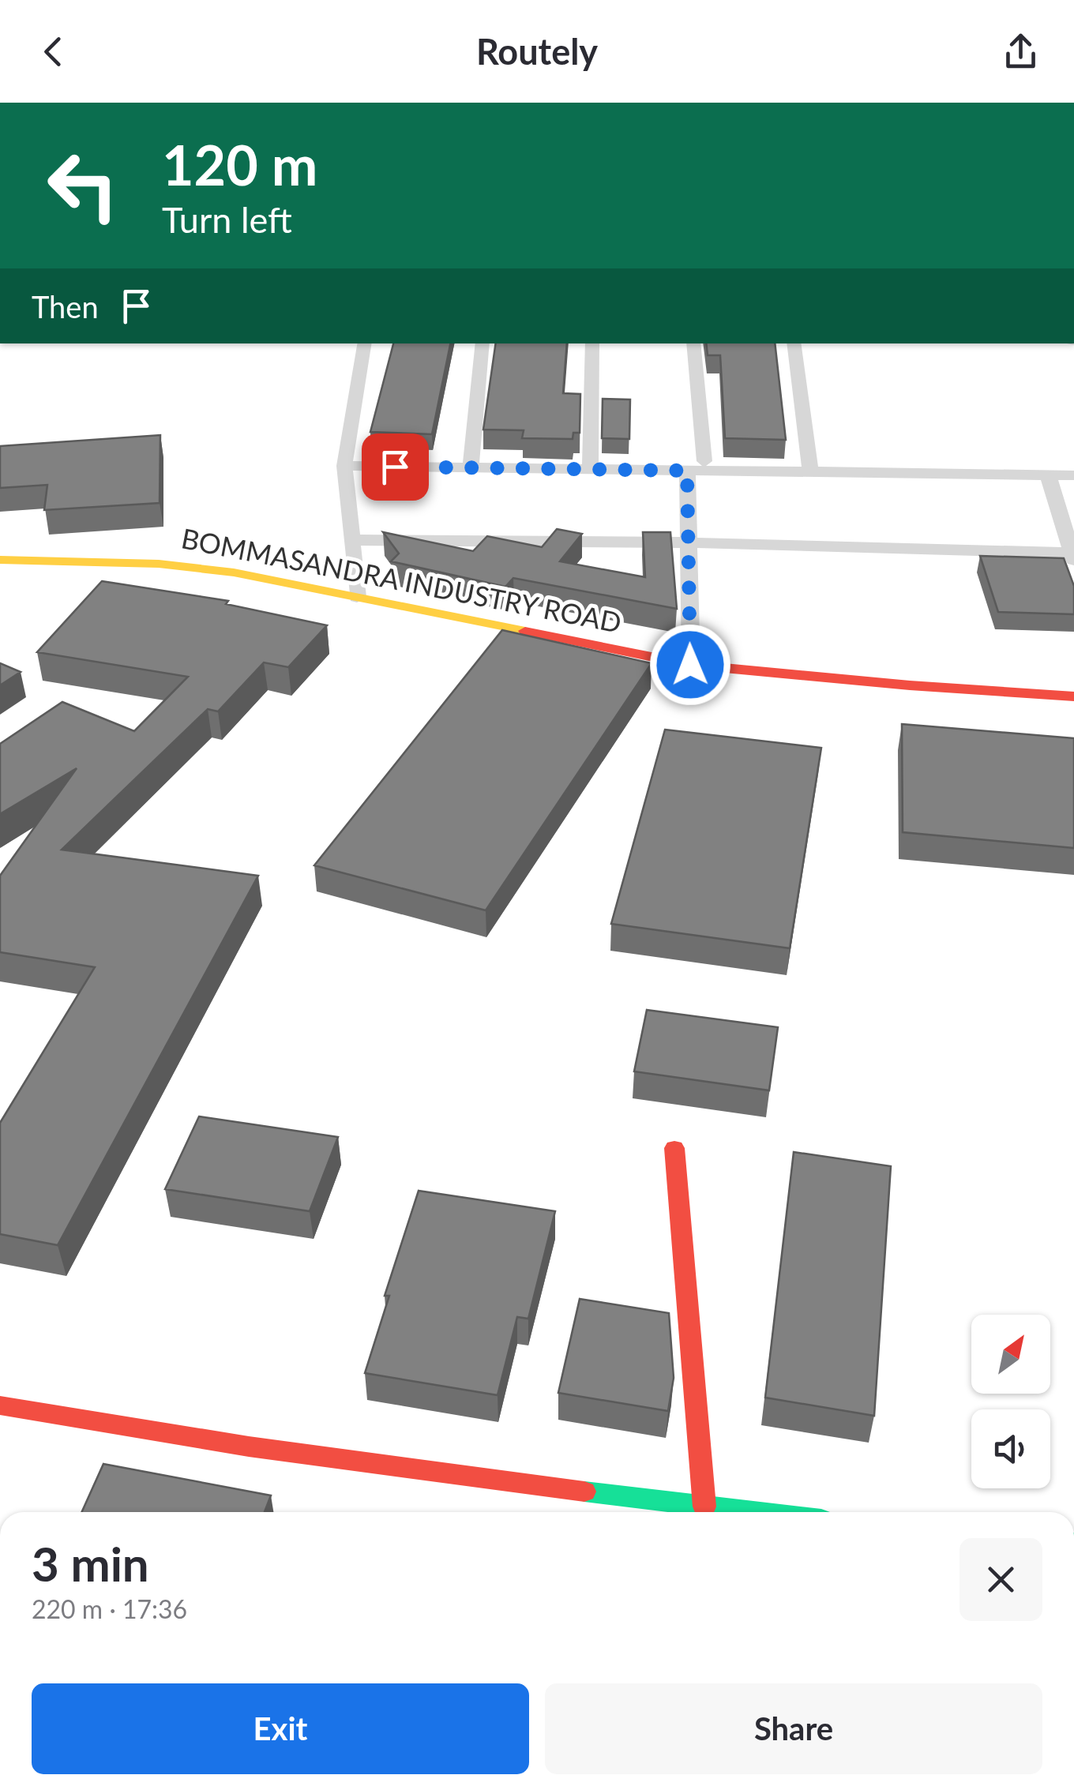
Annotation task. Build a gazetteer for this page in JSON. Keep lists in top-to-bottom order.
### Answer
{
  "streets": {
    "street": ["BOMMASANDRA INDUSTRY ROAD"]
  },
  "north": "top right",
  "page": {
    "header": "Routely",
    "turn": ["120 m", "Turn left"],
    "then": "Then",
    "heading": ["3 min", "220 m · 17:36"],
    "buttons": ["Exit", "Share"]
  }
}
